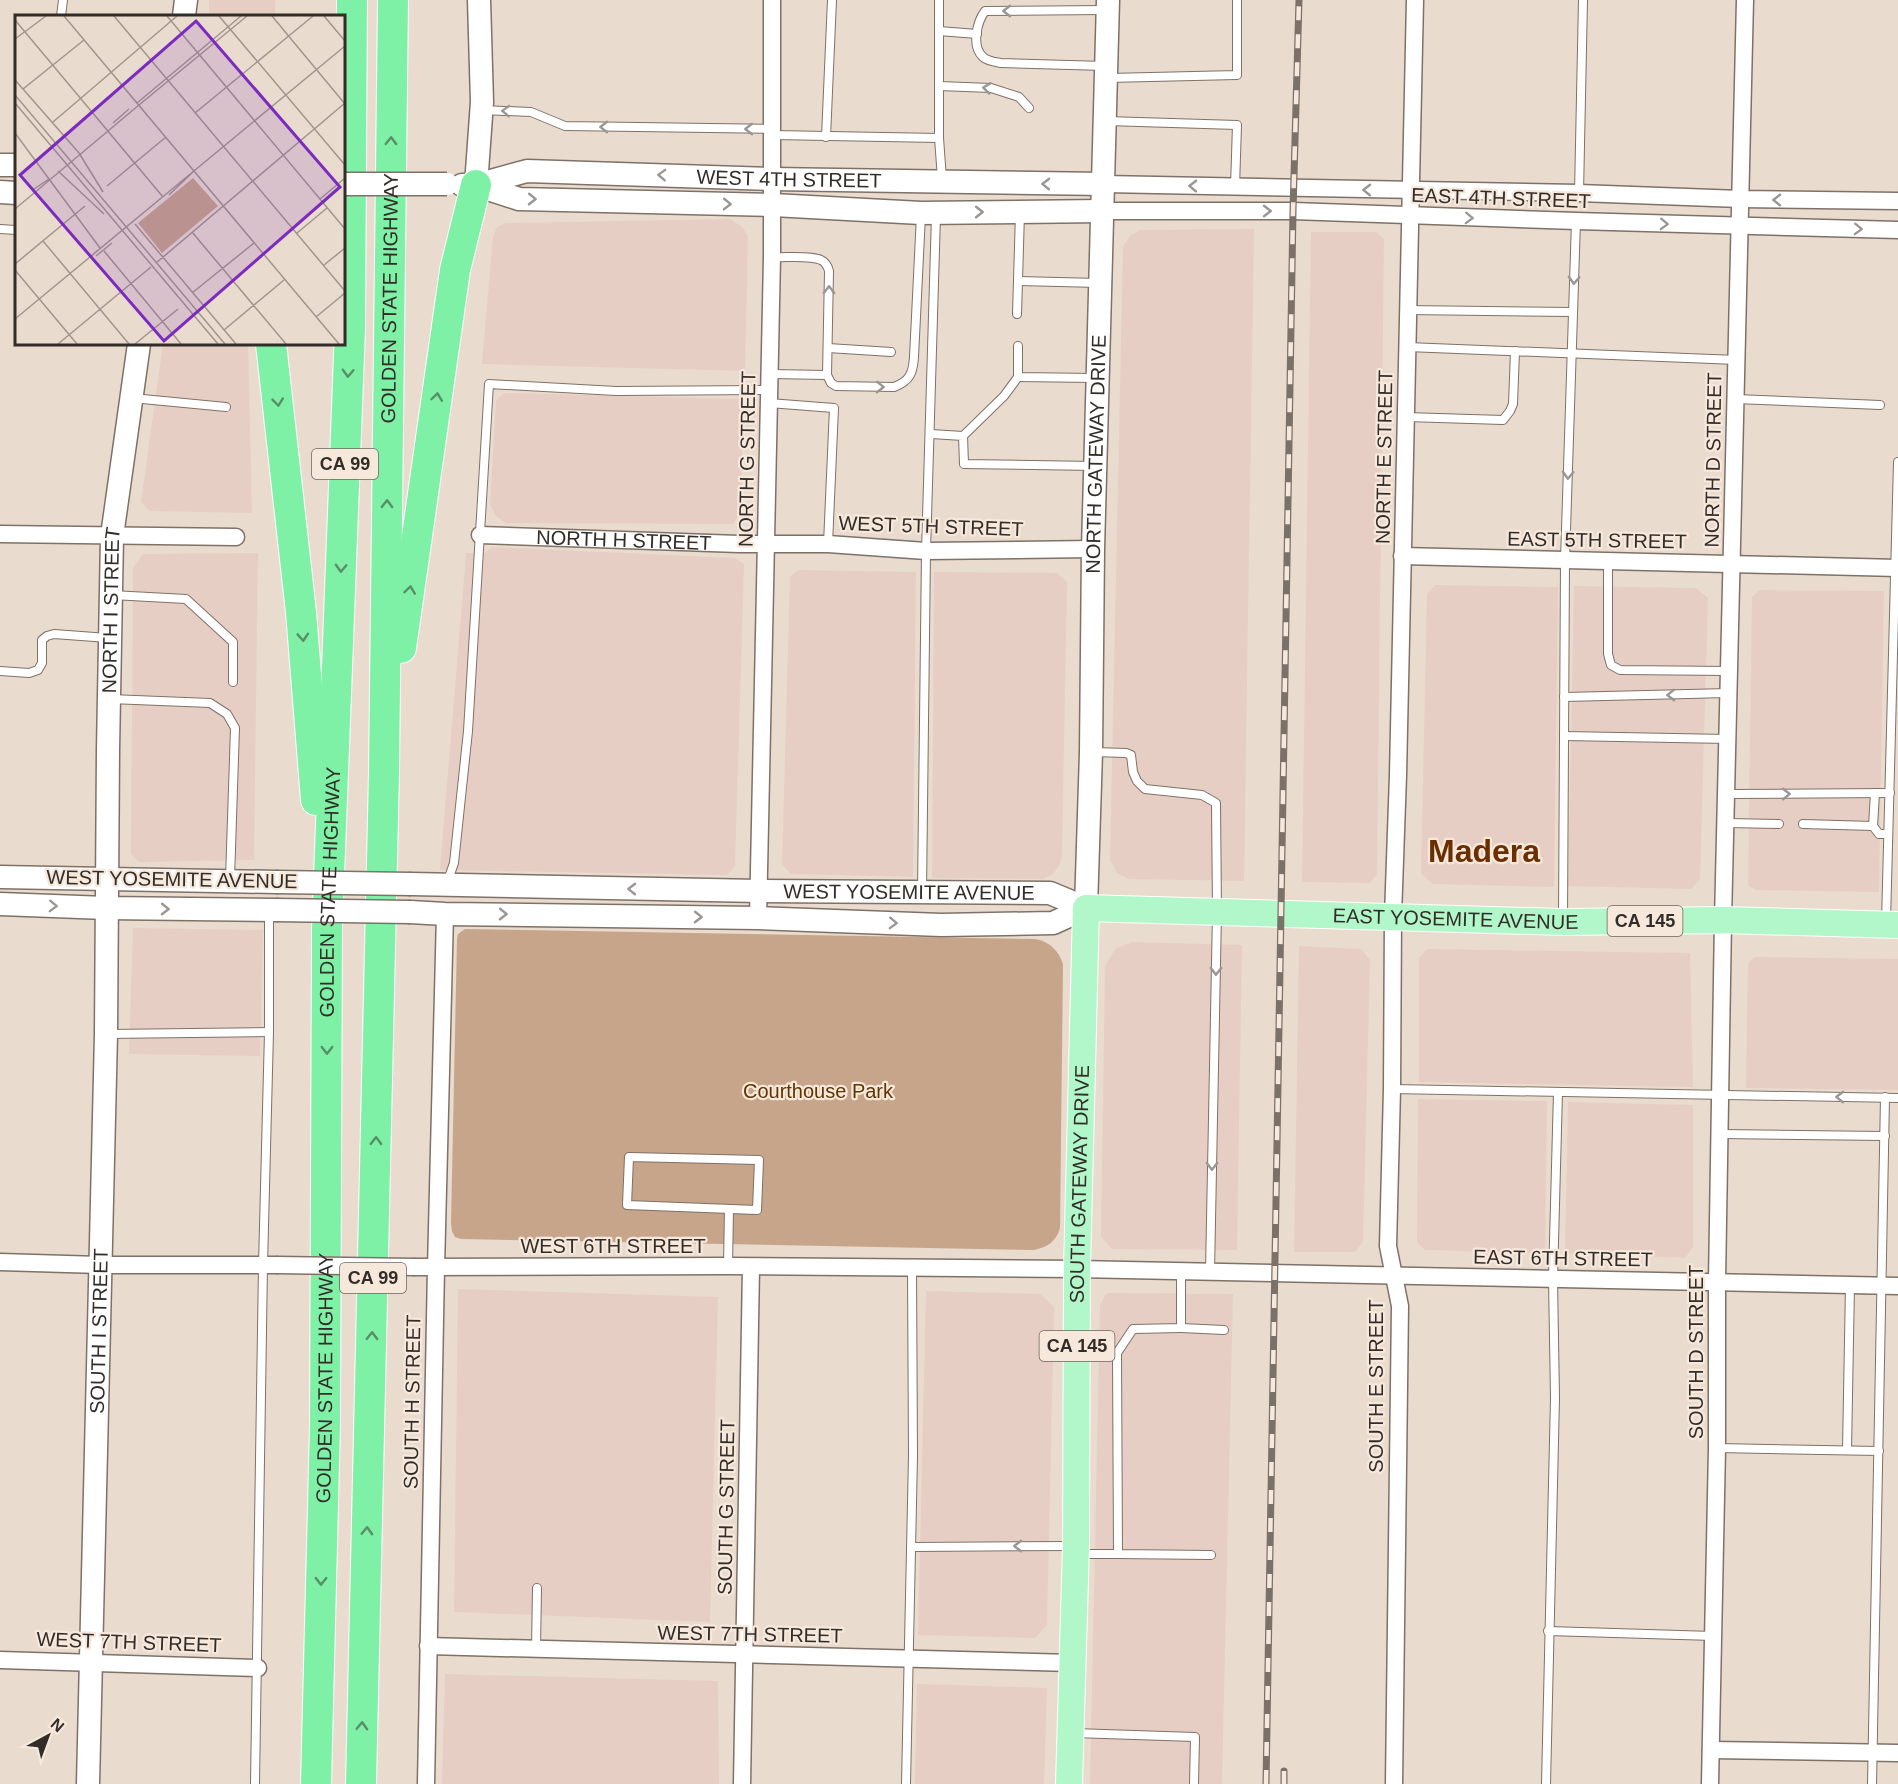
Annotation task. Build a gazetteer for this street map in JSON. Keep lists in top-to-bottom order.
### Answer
{
  "streets": {
    "highway": ["GOLDEN STATE HIGHWAY", "CA 99"],
    "main road": [
      "WEST 4TH STREET",
      "NORTH GATEWAY DRIVE",
      "NORTH I STREET",
      "WEST YOSEMITE AVENUE",
      "EAST YOSEMITE AVENUE",
      "CA 145",
      "SOUTH GATEWAY DRIVE",
      "SOUTH I STREET"
    ],
    "street": [
      "EAST 4TH STREET",
      "NORTH E STREET",
      "NORTH G STREET",
      "NORTH D STREET",
      "WEST 5TH STREET",
      "NORTH H STREET",
      "EAST 5TH STREET",
      "WEST 6TH STREET",
      "EAST 6TH STREET",
      "SOUTH D STREET",
      "SOUTH E STREET",
      "SOUTH H STREET",
      "SOUTH G STREET",
      "WEST 7TH STREET"
    ]
  },
  "crossings": [
    ["WEST 4TH STREET", "EAST 4TH STREET"],
    ["WEST 4TH STREET", "NORTH GATEWAY DRIVE"],
    ["WEST 4TH STREET", "NORTH G STREET"],
    ["EAST 4TH STREET", "NORTH GATEWAY DRIVE"],
    ["EAST 4TH STREET", "NORTH E STREET"],
    ["EAST 4TH STREET", "NORTH D STREET"],
    ["NORTH GATEWAY DRIVE", "WEST 5TH STREET"],
    ["NORTH GATEWAY DRIVE", "WEST YOSEMITE AVENUE"],
    ["NORTH GATEWAY DRIVE", "EAST YOSEMITE AVENUE"],
    ["NORTH GATEWAY DRIVE", "SOUTH GATEWAY DRIVE"],
    ["NORTH E STREET", "EAST 5TH STREET"],
    ["NORTH E STREET", "EAST YOSEMITE AVENUE"],
    ["NORTH E STREET", "SOUTH E STREET"],
    ["NORTH G STREET", "WEST 5TH STREET"],
    ["NORTH G STREET", "NORTH H STREET"],
    ["NORTH G STREET", "WEST YOSEMITE AVENUE"],
    ["NORTH D STREET", "EAST 5TH STREET"],
    ["NORTH D STREET", "EAST YOSEMITE AVENUE"],
    ["NORTH D STREET", "SOUTH D STREET"],
    ["WEST 5TH STREET", "NORTH H STREET"],
    ["NORTH I STREET", "WEST YOSEMITE AVENUE"],
    ["NORTH I STREET", "SOUTH I STREET"],
    ["WEST YOSEMITE AVENUE", "EAST YOSEMITE AVENUE"],
    ["WEST YOSEMITE AVENUE", "SOUTH GATEWAY DRIVE"],
    ["WEST YOSEMITE AVENUE", "SOUTH I STREET"],
    ["WEST YOSEMITE AVENUE", "SOUTH H STREET"],
    ["EAST YOSEMITE AVENUE", "SOUTH GATEWAY DRIVE"],
    ["EAST YOSEMITE AVENUE", "SOUTH D STREET"],
    ["EAST YOSEMITE AVENUE", "SOUTH E STREET"],
    ["SOUTH GATEWAY DRIVE", "WEST 6TH STREET"],
    ["SOUTH GATEWAY DRIVE", "WEST 7TH STREET"],
    ["WEST 6TH STREET", "EAST 6TH STREET"],
    ["WEST 6TH STREET", "SOUTH I STREET"],
    ["WEST 6TH STREET", "SOUTH H STREET"],
    ["WEST 6TH STREET", "SOUTH G STREET"],
    ["EAST 6TH STREET", "SOUTH D STREET"],
    ["EAST 6TH STREET", "SOUTH E STREET"],
    ["SOUTH I STREET", "WEST 7TH STREET"],
    ["SOUTH H STREET", "WEST 7TH STREET"],
    ["SOUTH G STREET", "WEST 7TH STREET"]
  ],
  "districts": ["Madera"],
  "parks": ["Courthouse Park"],
  "north": "top right"
}
